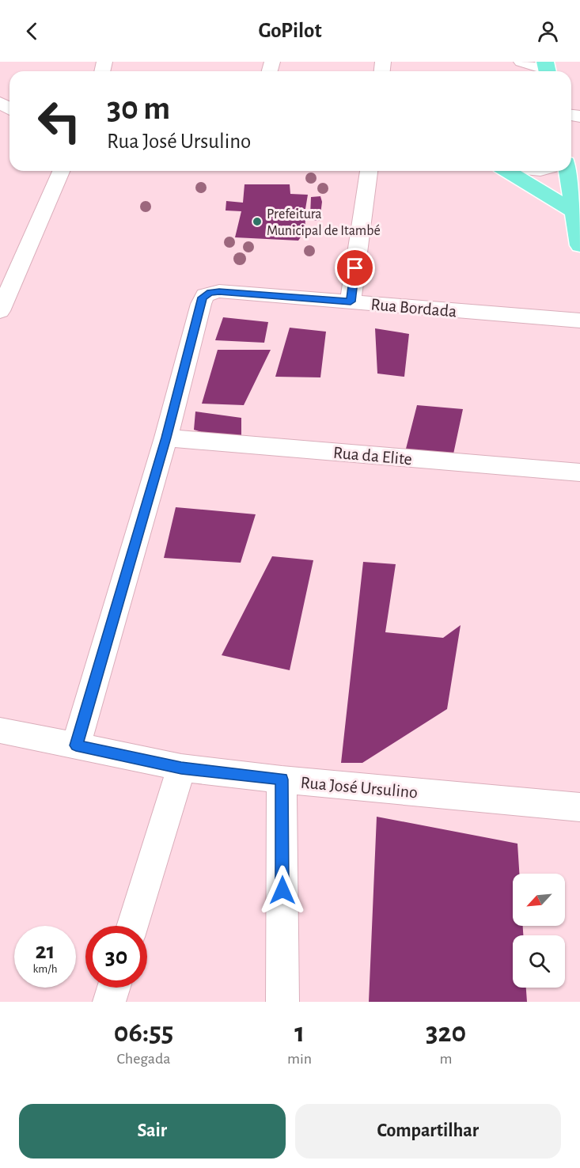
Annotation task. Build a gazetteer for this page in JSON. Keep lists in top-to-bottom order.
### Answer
{
  "streets": {
    "street": ["Rua Bordada", "Rua da Elite", "Rua José Ursulino"]
  },
  "crossings": [
    ["Rua Bordada", "Rua da Elite"]
  ],
  "places": ["Prefeitura Municipal de Itambé"],
  "north": "bottom left",
  "page": {
    "header": "GoPilot",
    "turn": ["30 m", "Rua José Ursulino"],
    "speed": "21 km/h",
    "limit": "30",
    "eta": [
      "06:55",
      "Chegada",
      "1",
      "min",
      "320",
      "m"
    ],
    "buttons": ["Sair", "Compartilhar"]
  }
}
